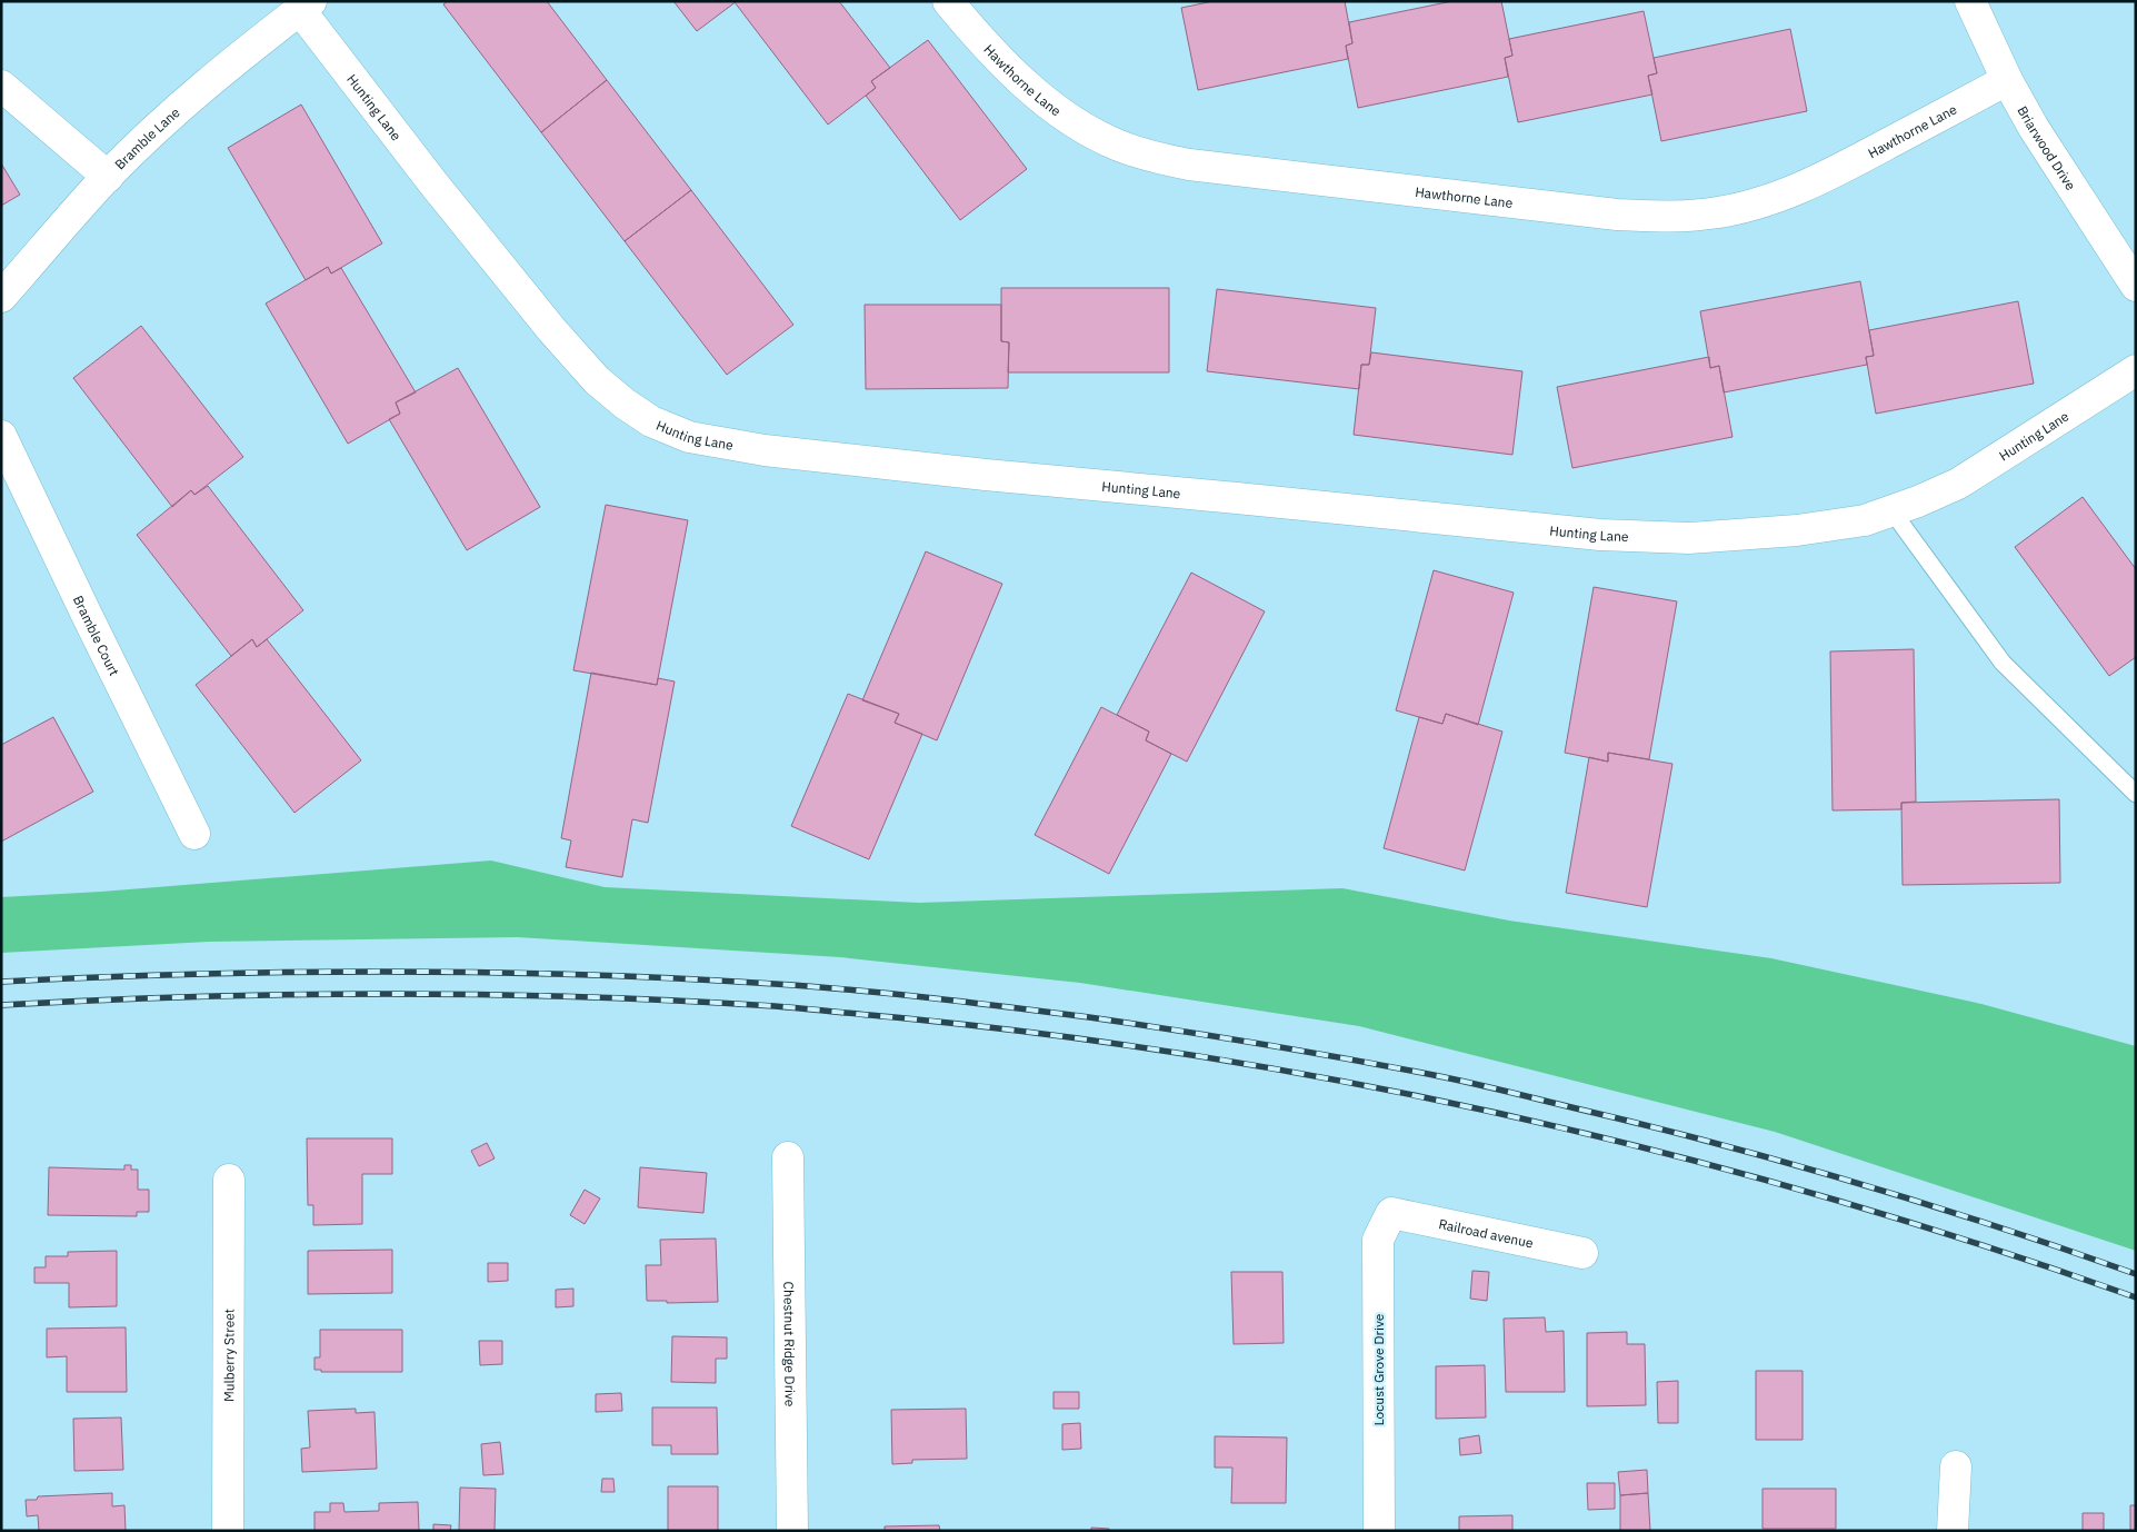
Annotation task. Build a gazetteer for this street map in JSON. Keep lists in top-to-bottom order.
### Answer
{
  "streets": {
    "street": [
      "Hawthorne Lane",
      "Hunting Lane",
      "Bramble Lane",
      "Briarwood Drive",
      "Bramble Court",
      "Railroad avenue",
      "Chestnut Ridge Drive",
      "Mulberry Street",
      "Locust Grove Drive"
    ]
  },
  "crossings": [
    ["Hawthorne Lane", "Briarwood Drive"],
    ["Hunting Lane", "Bramble Lane"],
    ["Railroad avenue", "Locust Grove Drive"]
  ]
}
